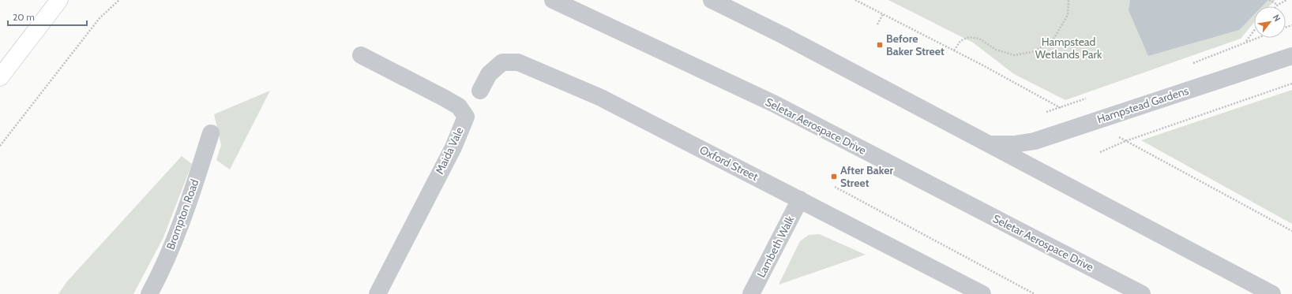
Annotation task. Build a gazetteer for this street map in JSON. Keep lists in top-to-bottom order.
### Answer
{
  "streets": {
    "street": [
      "Hampstead Gardens",
      "Seletar Aerospace Drive",
      "Maida Vale",
      "Oxford Street",
      "Brompton Road",
      "Lambeth Walk"
    ]
  },
  "crossings": [
    ["Oxford Street", "Lambeth Walk"]
  ],
  "parks": ["Hampstead Wetlands Park"],
  "places": {
    "transit": ["Before Baker Street", "After Baker Street"]
  },
  "scale_bar": "20 m",
  "north": "top right"
}
